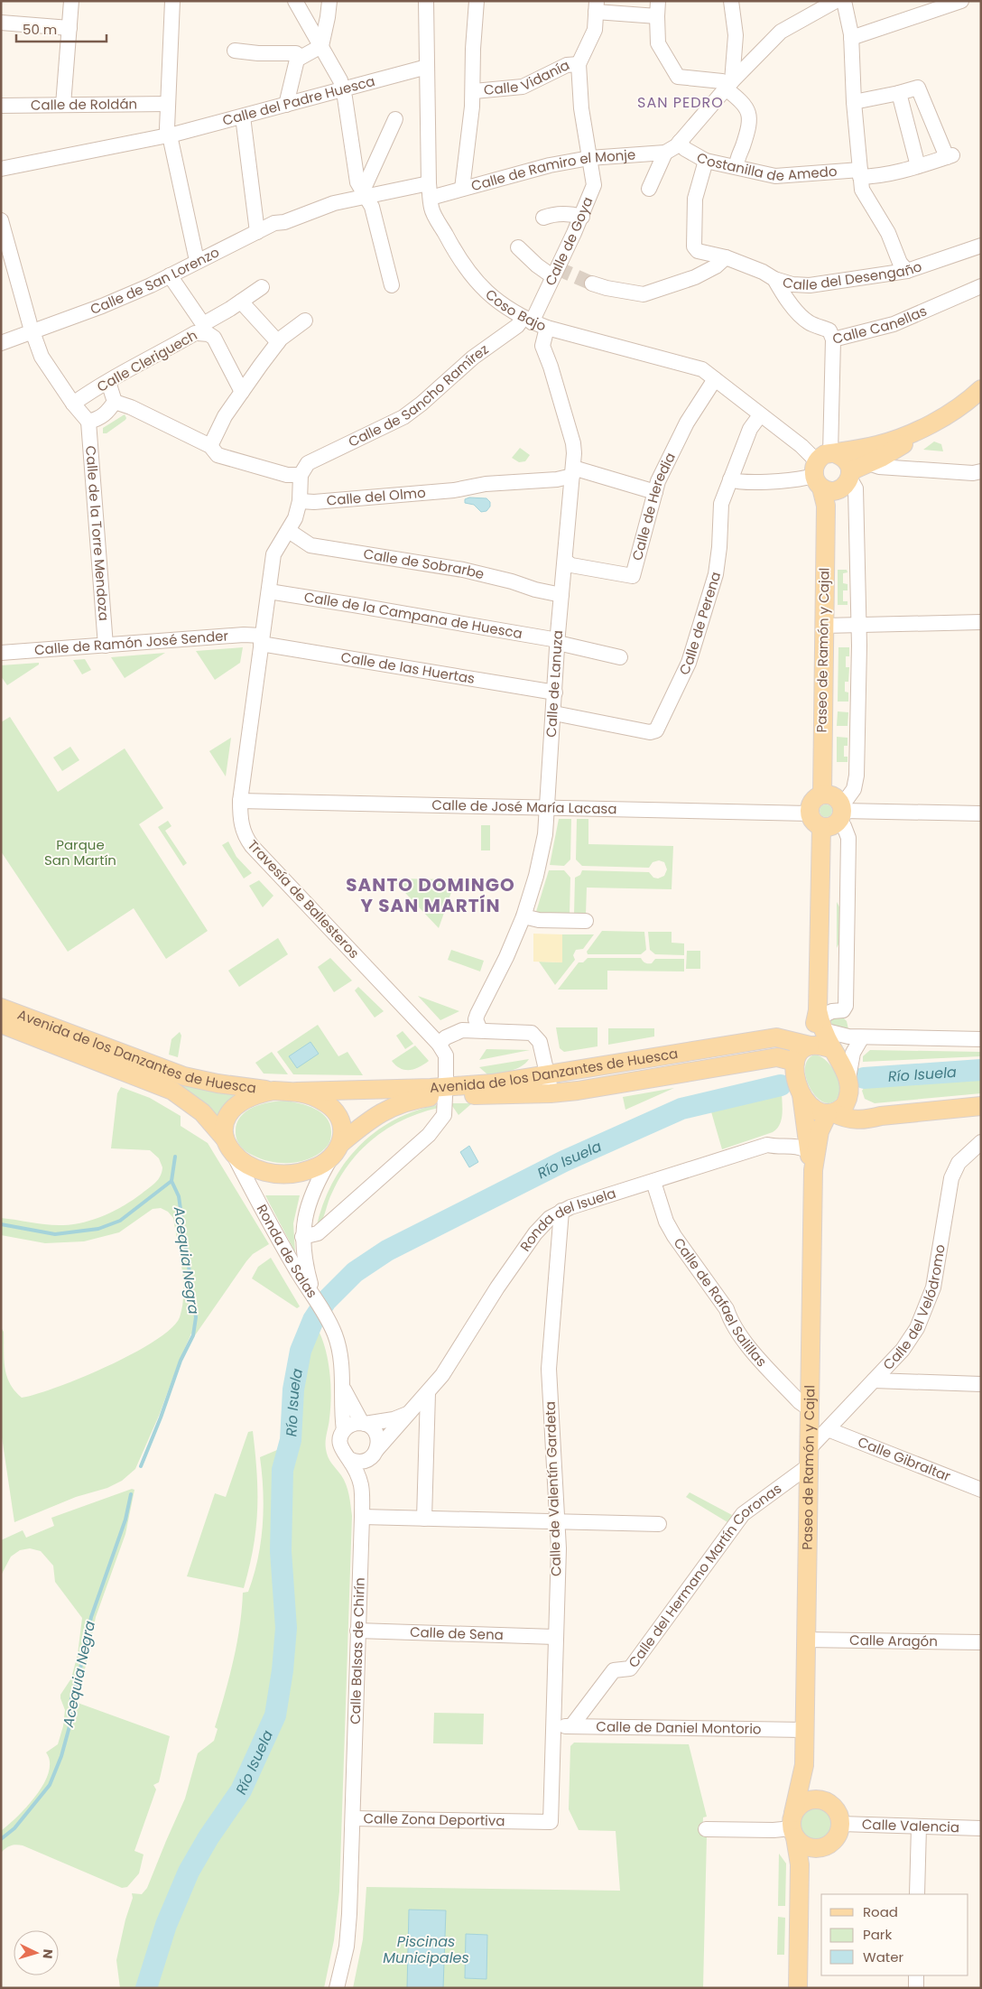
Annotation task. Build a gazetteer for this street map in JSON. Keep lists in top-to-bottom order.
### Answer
{
  "streets": {
    "main road": ["Paseo de Ramón y Cajal", "Avenida de los Danzantes de Huesca"],
    "street": [
      "Calle Vidanía",
      "Calle del Padre Huesca",
      "Calle de Roldán",
      "Costanilla de Amedo",
      "Calle de Ramiro el Monje",
      "Calle de Goya",
      "Calle del Desengaño",
      "Calle de San Lorenzo",
      "Coso Bajo",
      "Calle Canellas",
      "Calle Cleriguech",
      "Calle de Sancho Ramírez",
      "Calle del Olmo",
      "Calle de Heredia",
      "Calle de la Torre Mendoza",
      "Calle de Sobrarbe",
      "Calle de la Campana de Huesca",
      "Calle de Perena",
      "Calle de Ramón José Sender",
      "Calle de las Huertas",
      "Calle de Lanuza",
      "Calle de José María Lacasa",
      "Travesía de Ballesteros",
      "Ronda del Isuela",
      "Ronda de Salas",
      "Calle de Rafael Salillas",
      "Calle del Velódromo",
      "Calle Gibraltar",
      "Calle de Valentín Gardeta",
      "Calle del Hermano Martín Coronas",
      "Calle de Sena",
      "Calle Aragón",
      "Calle Balsas de Chirín",
      "Calle de Daniel Montorio",
      "Calle Zona Deportiva",
      "Calle Valencia"
    ]
  },
  "crossings": [
    ["Calle Vidanía", "Calle de Goya"],
    ["Calle del Padre Huesca", "Coso Bajo"],
    ["Costanilla de Amedo", "Calle de Ramiro el Monje"],
    ["Costanilla de Amedo", "Calle del Desengaño"],
    ["Calle de Ramiro el Monje", "Calle de Goya"],
    ["Calle de Ramiro el Monje", "Calle de San Lorenzo"],
    ["Calle de Ramiro el Monje", "Coso Bajo"],
    ["Calle de Goya", "Coso Bajo"],
    ["Calle de Goya", "Calle de Sancho Ramírez"],
    ["Coso Bajo", "Calle Canellas"],
    ["Coso Bajo", "Calle de Sancho Ramírez"],
    ["Coso Bajo", "Calle de Heredia"],
    ["Coso Bajo", "Calle de Perena"],
    ["Coso Bajo", "Paseo de Ramón y Cajal"],
    ["Coso Bajo", "Calle de Lanuza"],
    ["Calle Canellas", "Paseo de Ramón y Cajal"],
    ["Calle del Olmo", "Calle de Lanuza"],
    ["Calle de Heredia", "Calle de Lanuza"],
    ["Calle de la Torre Mendoza", "Calle de Ramón José Sender"],
    ["Calle de Sobrarbe", "Calle de Lanuza"],
    ["Calle de Sobrarbe", "Travesía de Ballesteros"],
    ["Calle de la Campana de Huesca", "Calle de Lanuza"],
    ["Calle de la Campana de Huesca", "Travesía de Ballesteros"],
    ["Calle de Perena", "Calle de Lanuza"],
    ["Calle de Ramón José Sender", "Calle de las Huertas"],
    ["Calle de Ramón José Sender", "Travesía de Ballesteros"],
    ["Paseo de Ramón y Cajal", "Calle de José María Lacasa"],
    ["Paseo de Ramón y Cajal", "Avenida de los Danzantes de Huesca"],
    ["Paseo de Ramón y Cajal", "Ronda del Isuela"],
    ["Paseo de Ramón y Cajal", "Calle de Rafael Salillas"],
    ["Paseo de Ramón y Cajal", "Calle del Velódromo"],
    ["Paseo de Ramón y Cajal", "Calle del Hermano Martín Coronas"],
    ["Paseo de Ramón y Cajal", "Calle Aragón"],
    ["Paseo de Ramón y Cajal", "Calle de Daniel Montorio"],
    ["Paseo de Ramón y Cajal", "Calle Valencia"],
    ["Calle de las Huertas", "Calle de Lanuza"],
    ["Calle de las Huertas", "Travesía de Ballesteros"],
    ["Calle de Lanuza", "Calle de José María Lacasa"],
    ["Calle de José María Lacasa", "Travesía de Ballesteros"],
    ["Travesía de Ballesteros", "Avenida de los Danzantes de Huesca"],
    ["Travesía de Ballesteros", "Ronda de Salas"],
    ["Avenida de los Danzantes de Huesca", "Ronda de Salas"],
    ["Ronda del Isuela", "Calle de Rafael Salillas"],
    ["Ronda del Isuela", "Calle de Valentín Gardeta"],
    ["Ronda del Isuela", "Calle Balsas de Chirín"],
    ["Calle del Velódromo", "Calle Gibraltar"],
    ["Calle del Velódromo", "Calle del Hermano Martín Coronas"],
    ["Calle de Valentín Gardeta", "Calle de Sena"],
    ["Calle de Valentín Gardeta", "Calle de Daniel Montorio"],
    ["Calle de Valentín Gardeta", "Calle Zona Deportiva"],
    ["Calle del Hermano Martín Coronas", "Calle de Daniel Montorio"],
    ["Calle de Sena", "Calle Balsas de Chirín"],
    ["Calle Balsas de Chirín", "Calle Zona Deportiva"]
  ],
  "districts": ["SAN PEDRO", "SANTO DOMINGO Y SAN MARTÍN"],
  "water": ["Río Isuela", "Acequia Negra", "Piscinas Municipales"],
  "parks": ["Parque San Martín"],
  "legend": ["Road", "Park", "Water"],
  "scale_bar": "50 m",
  "north": "right"
}
